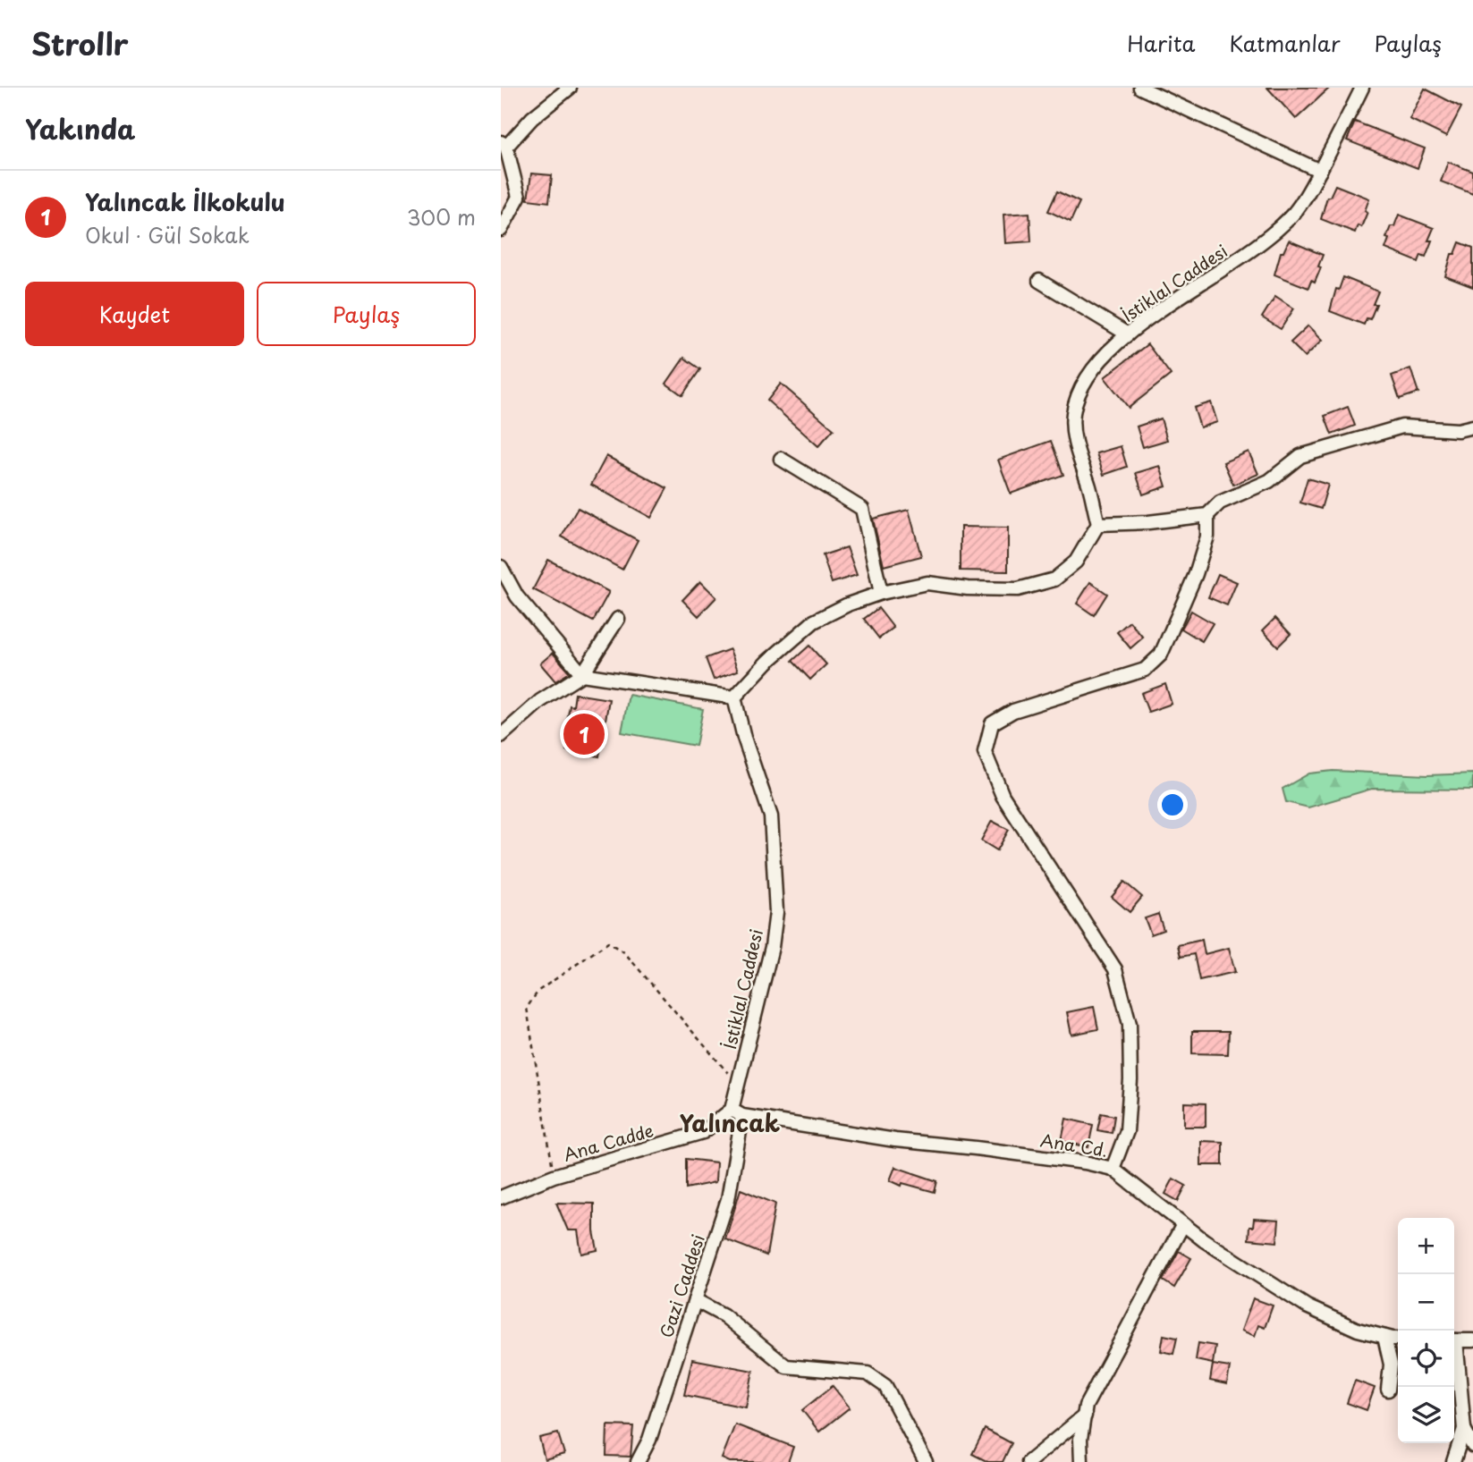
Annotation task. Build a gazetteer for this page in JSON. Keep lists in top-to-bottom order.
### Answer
{
  "streets": {
    "street": [
      "İstiklal Caddesi",
      "Ana Cadde",
      "Ana Cd.",
      "Gazi Caddesi"
    ]
  },
  "crossings": [
    ["Ana Cadde", "Ana Cd."],
    ["Ana Cadde", "Gazi Caddesi"],
    ["Ana Cd.", "Gazi Caddesi"]
  ],
  "districts": ["Yalıncak"],
  "page": {
    "header": "Strollr",
    "nav": ["Harita", "Katmanlar", "Paylaş"],
    "heading": "Yakında",
    "list": [
      {
        "mark": "1",
        "name": "Yalıncak İlkokulu",
        "note": "Okul · Gül Sokak",
        "value": "300 m"
      }
    ],
    "buttons": ["Kaydet", "Paylaş"],
    "pins": "1",
    "map_buttons": ["+", "−"]
  }
}
